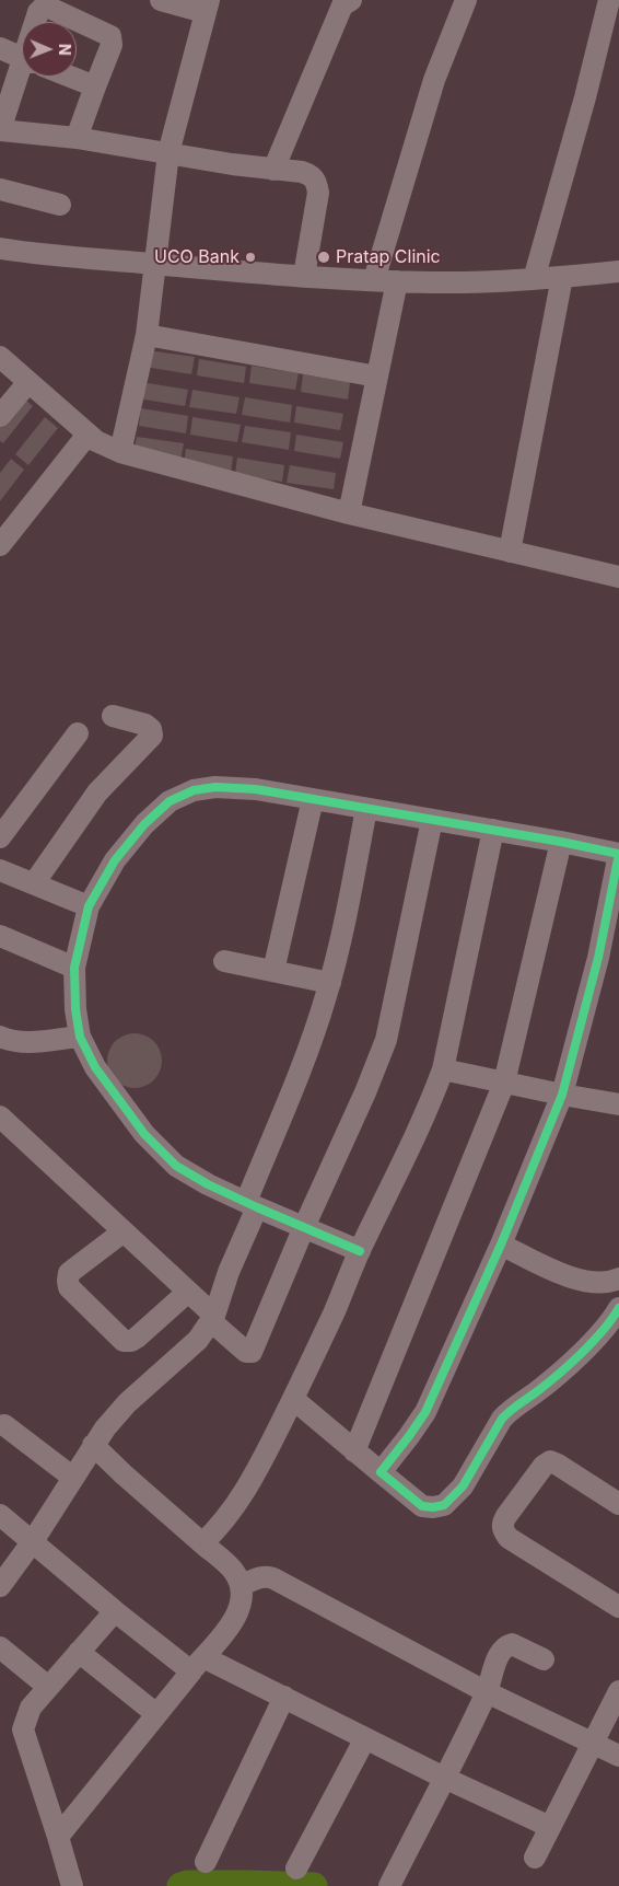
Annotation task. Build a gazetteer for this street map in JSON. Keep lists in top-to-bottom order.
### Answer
{
  "places": ["UCO Bank", "Pratap Clinic"],
  "north": "right"
}
